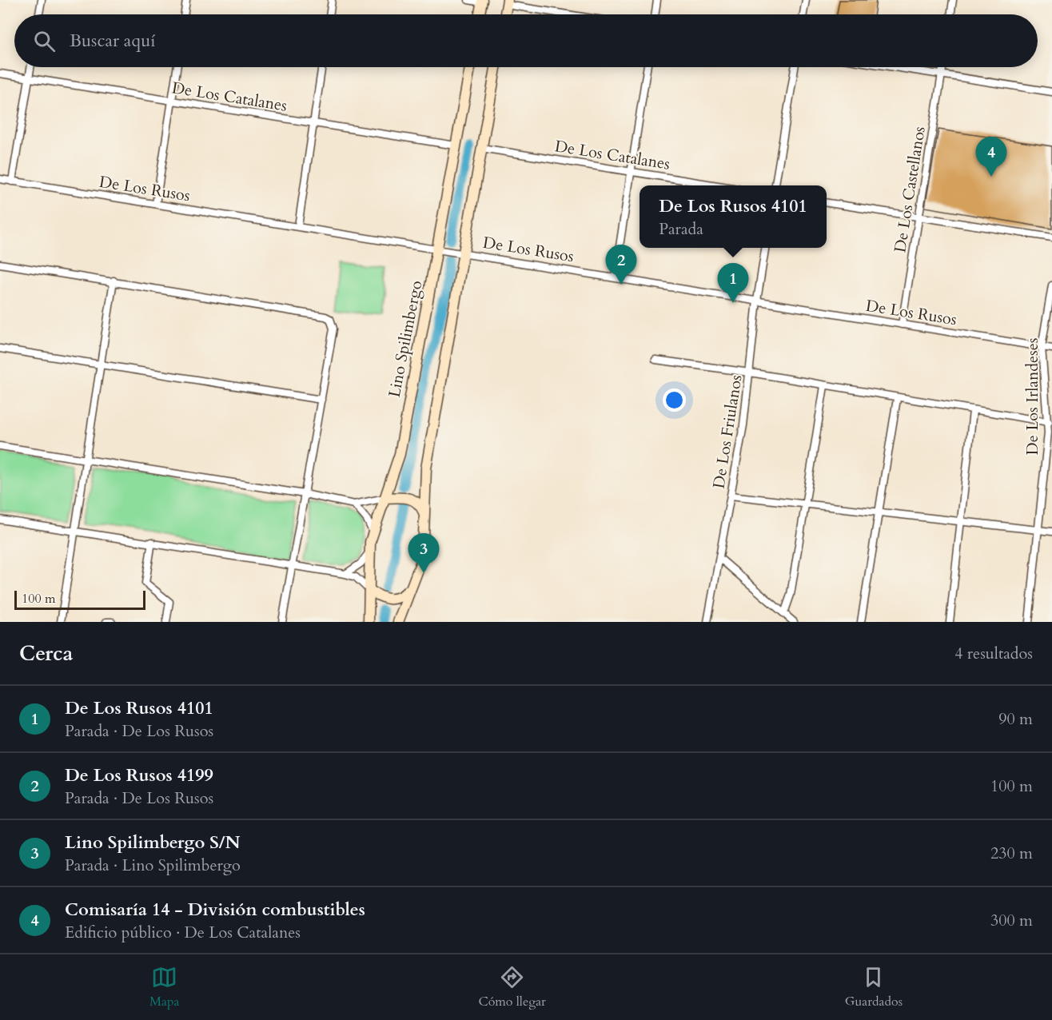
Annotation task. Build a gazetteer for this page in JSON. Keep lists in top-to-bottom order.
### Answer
{
  "streets": {
    "main road": ["Lino Spilimbergo"],
    "street": [
      "De Los Catalanes",
      "De Los Rusos",
      "De Los Castellanos",
      "De Los Irlandeses",
      "De Los Friulanos"
    ]
  },
  "crossings": [
    ["De Los Catalanes", "Lino Spilimbergo"],
    ["De Los Rusos", "De Los Castellanos"],
    ["De Los Rusos", "Lino Spilimbergo"],
    ["De Los Rusos", "De Los Irlandeses"],
    ["De Los Rusos", "De Los Friulanos"]
  ],
  "scale_bar": "100 m",
  "page": {
    "search": "Buscar aquí",
    "pins": [
      "4",
      "2",
      "1",
      "3"
    ],
    "popup": ["De Los Rusos 4101", "Parada"],
    "scale": "100 m",
    "heading": ["Cerca", "4 resultados"],
    "list": [
      {
        "mark": "1",
        "name": "De Los Rusos 4101",
        "note": "Parada · De Los Rusos",
        "value": "90 m"
      },
      {
        "mark": "2",
        "name": "De Los Rusos 4199",
        "note": "Parada · De Los Rusos",
        "value": "100 m"
      },
      {
        "mark": "3",
        "name": "Lino Spilimbergo S/N",
        "note": "Parada · Lino Spilimbergo",
        "value": "230 m"
      },
      {
        "mark": "4",
        "name": "Comisaría 14 - División combustibles",
        "note": "Edificio público · De Los Catalanes",
        "value": "300 m"
      }
    ],
    "nav": ["Mapa", "Cómo llegar", "Guardados"]
  }
}
